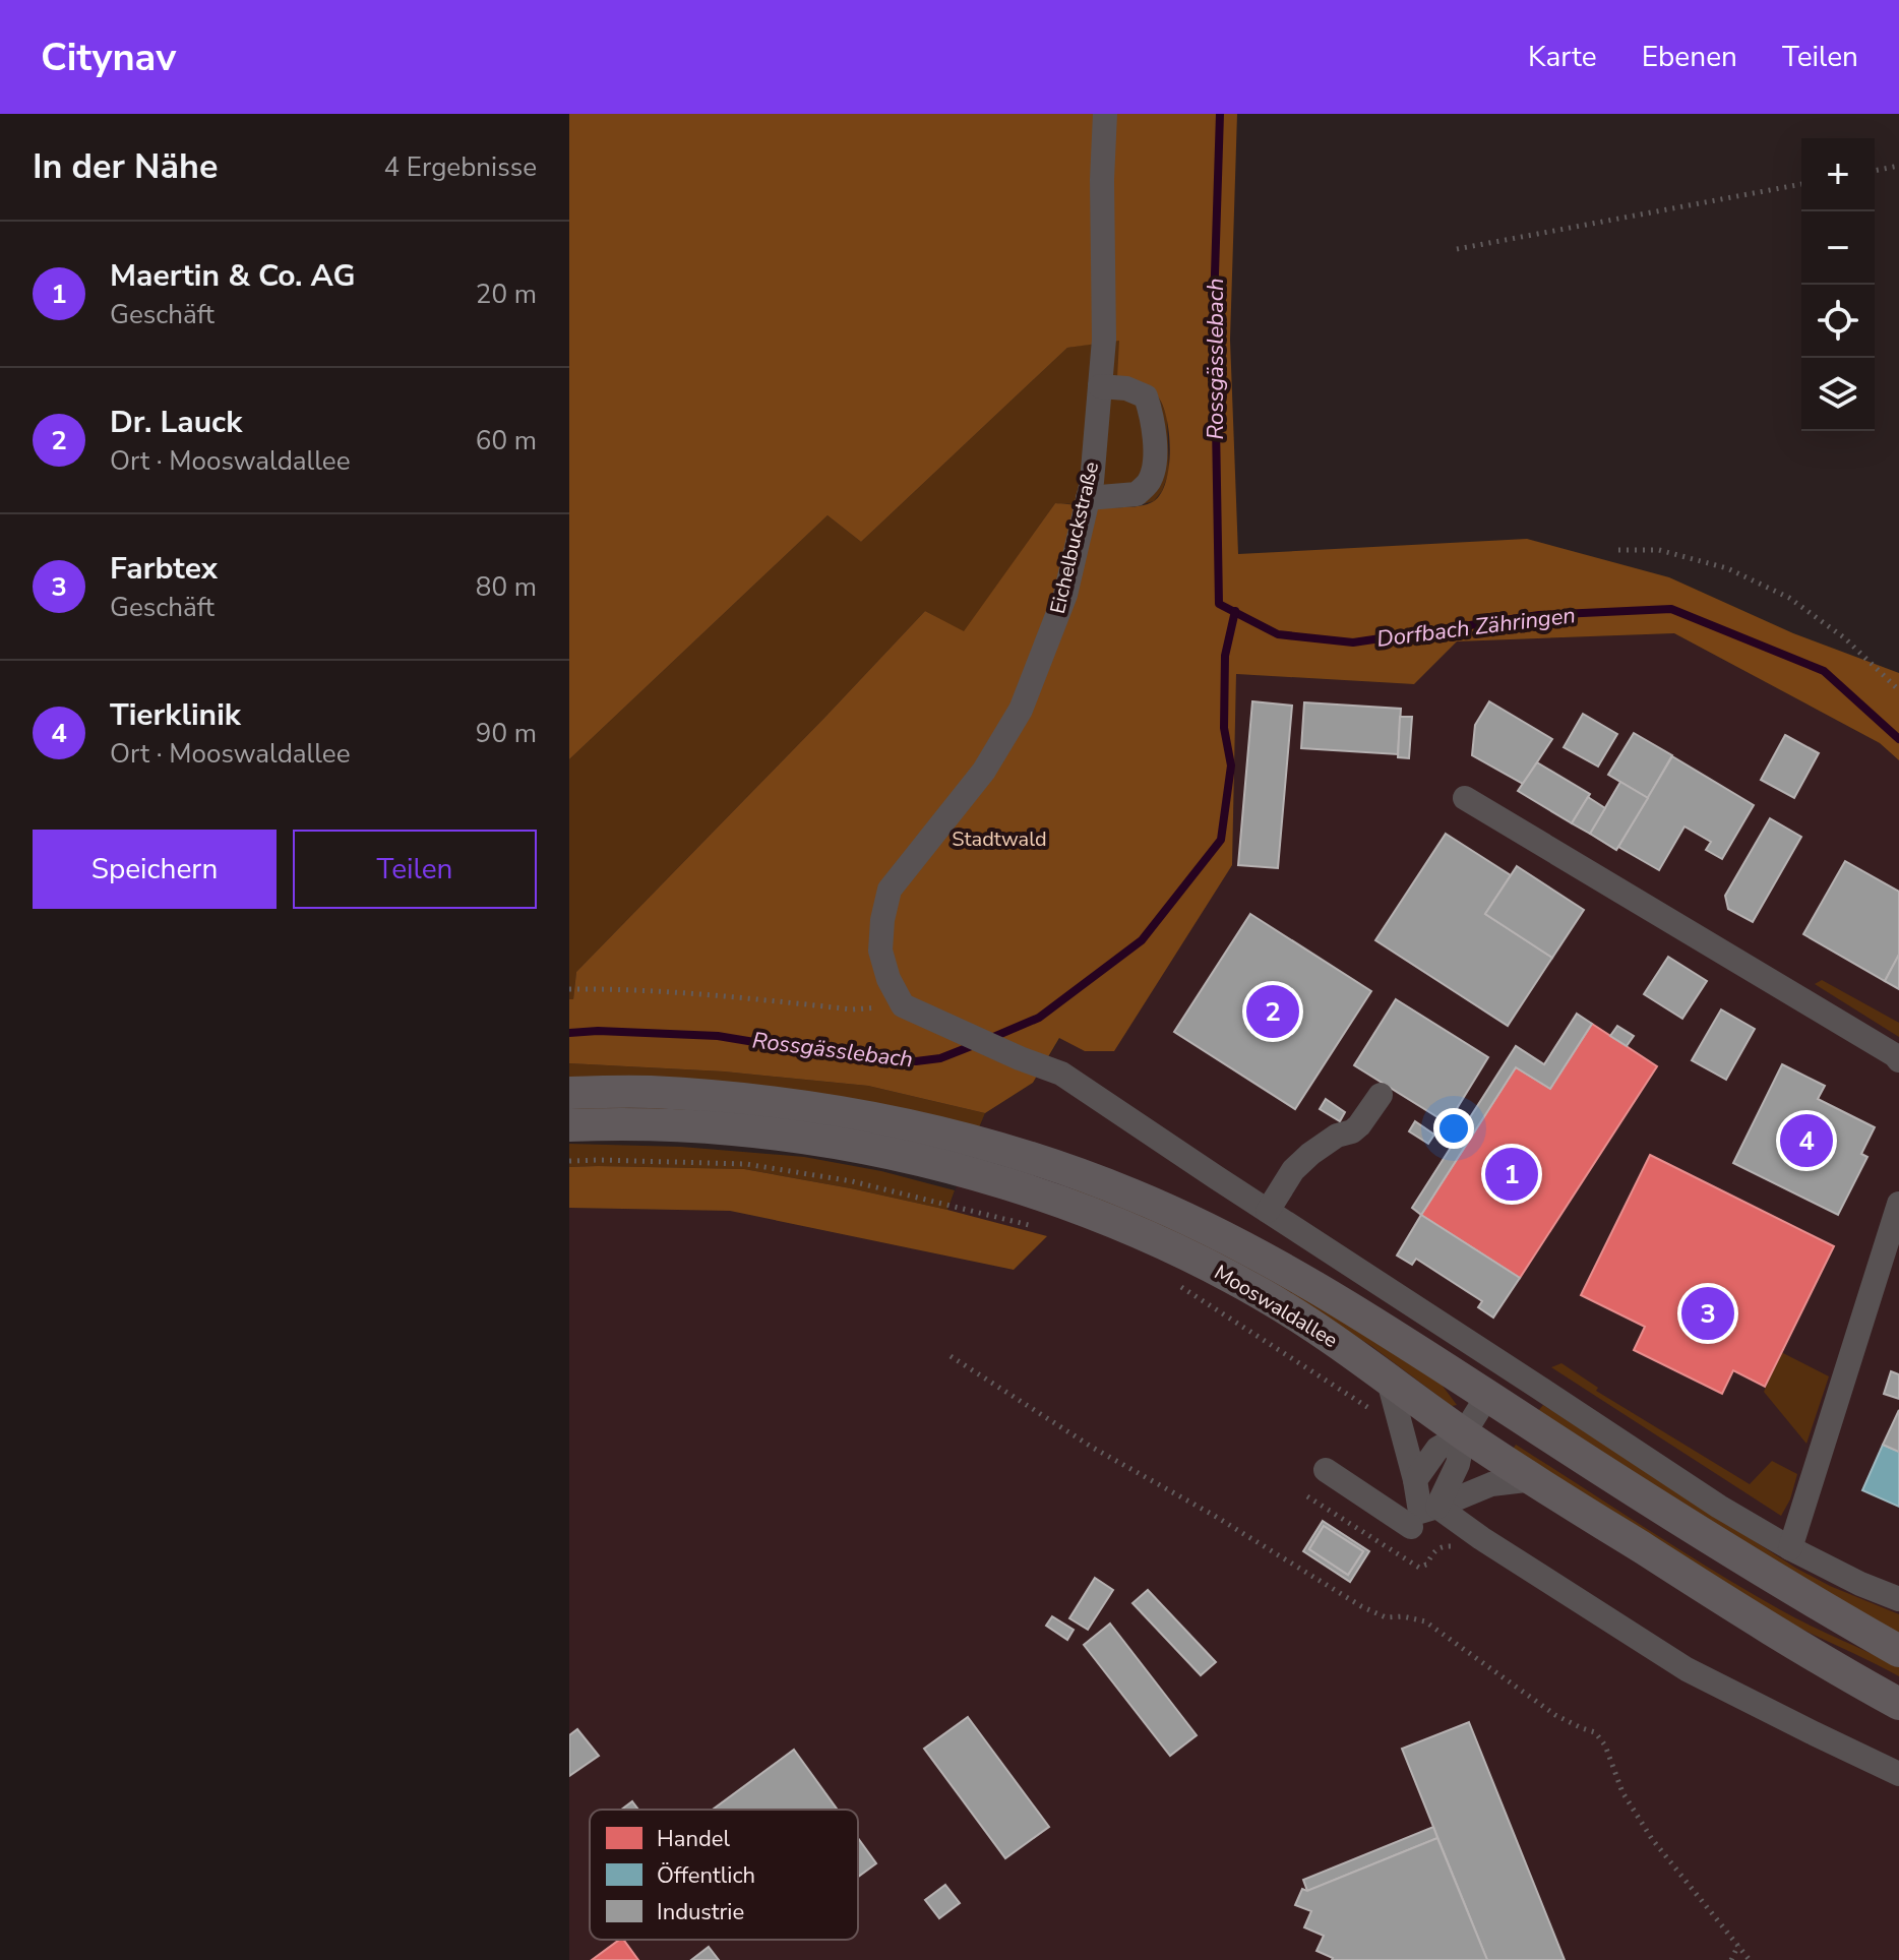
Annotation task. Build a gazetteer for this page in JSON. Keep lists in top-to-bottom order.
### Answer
{
  "streets": {
    "main road": ["Mooswaldallee"],
    "street": ["Eichelbuckstraße"]
  },
  "water": ["Rossgässlebach", "Dorfbach Zähringen"],
  "parks": ["Stadtwald"],
  "legend": ["Handel", "Öffentlich", "Industrie"],
  "page": {
    "header": "Citynav",
    "nav": ["Karte", "Ebenen", "Teilen"],
    "heading": ["In der Nähe", "4 Ergebnisse"],
    "map_buttons": ["+", "−"],
    "list": [
      {
        "mark": "1",
        "name": "Maertin & Co. AG",
        "note": "Geschäft",
        "value": "20 m"
      },
      {
        "mark": "2",
        "name": "Dr. Lauck",
        "note": "Ort · Mooswaldallee",
        "value": "60 m"
      },
      {
        "mark": "3",
        "name": "Farbtex",
        "note": "Geschäft",
        "value": "80 m"
      },
      {
        "mark": "4",
        "name": "Tierklinik",
        "note": "Ort · Mooswaldallee",
        "value": "90 m"
      }
    ],
    "buttons": ["Speichern", "Teilen"],
    "pins": [
      "2",
      "4",
      "1",
      "3"
    ]
  }
}
